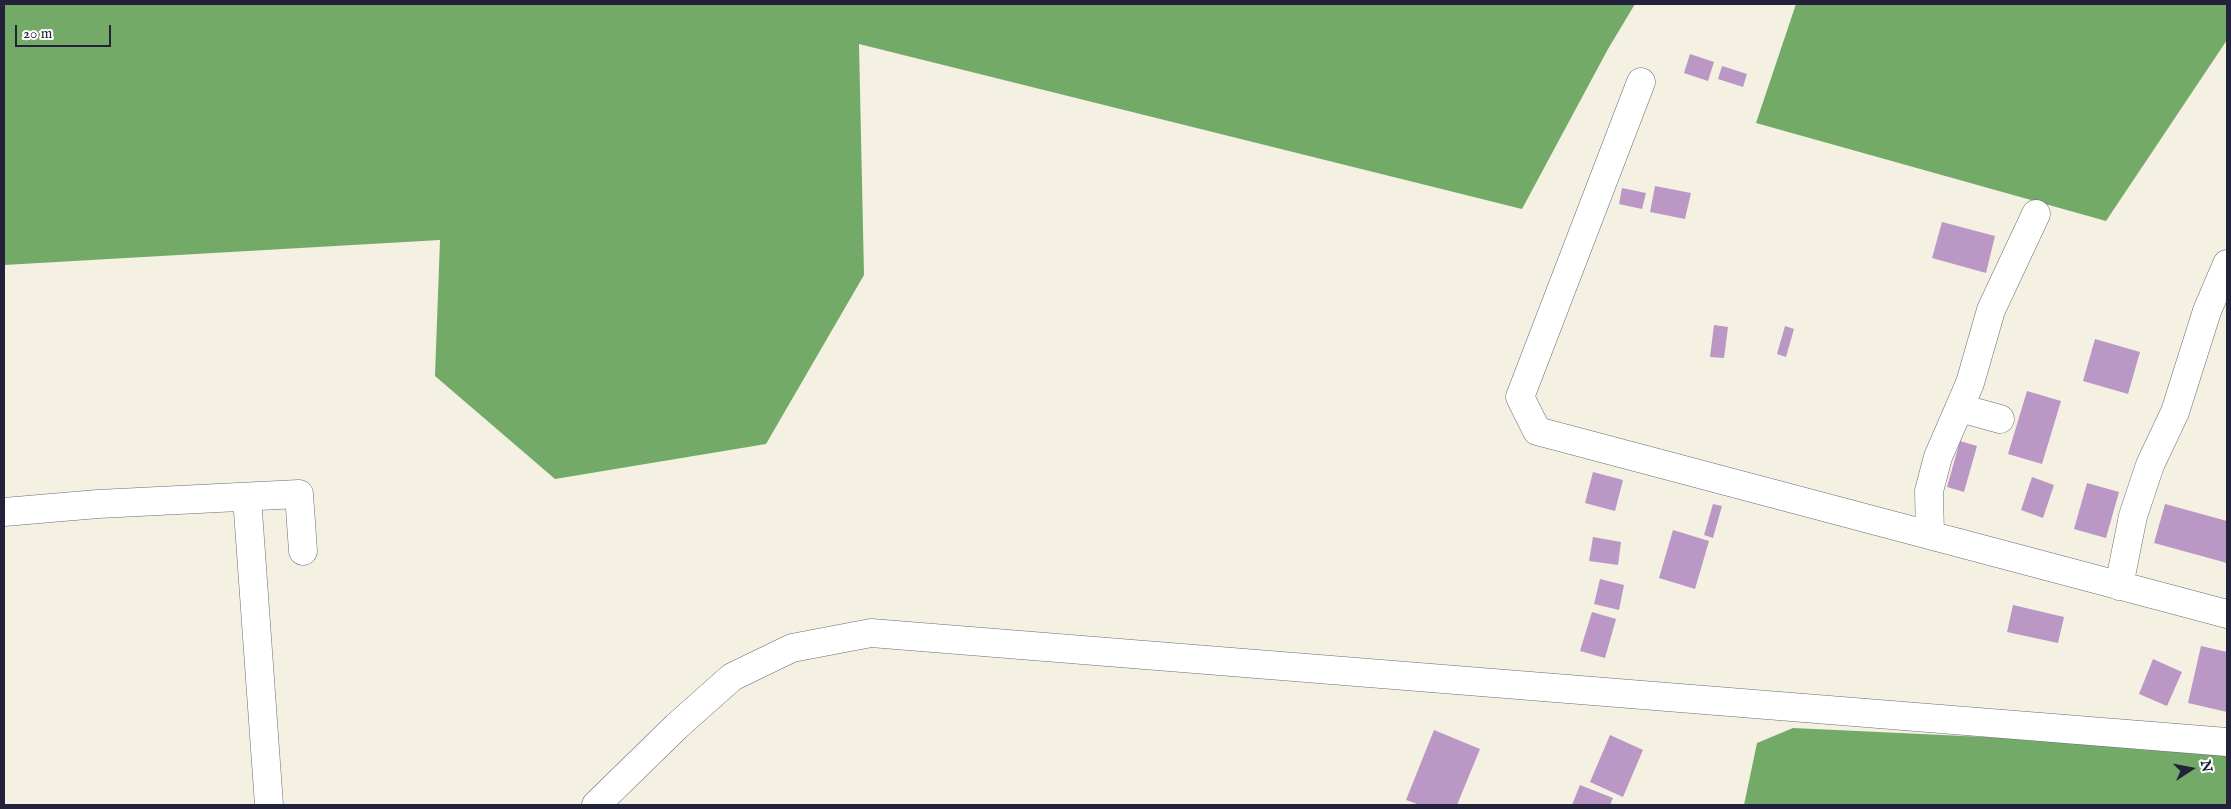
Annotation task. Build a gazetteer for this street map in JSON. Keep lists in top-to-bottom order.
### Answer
{
  "scale_bar": "20 m",
  "north": "right"
}
